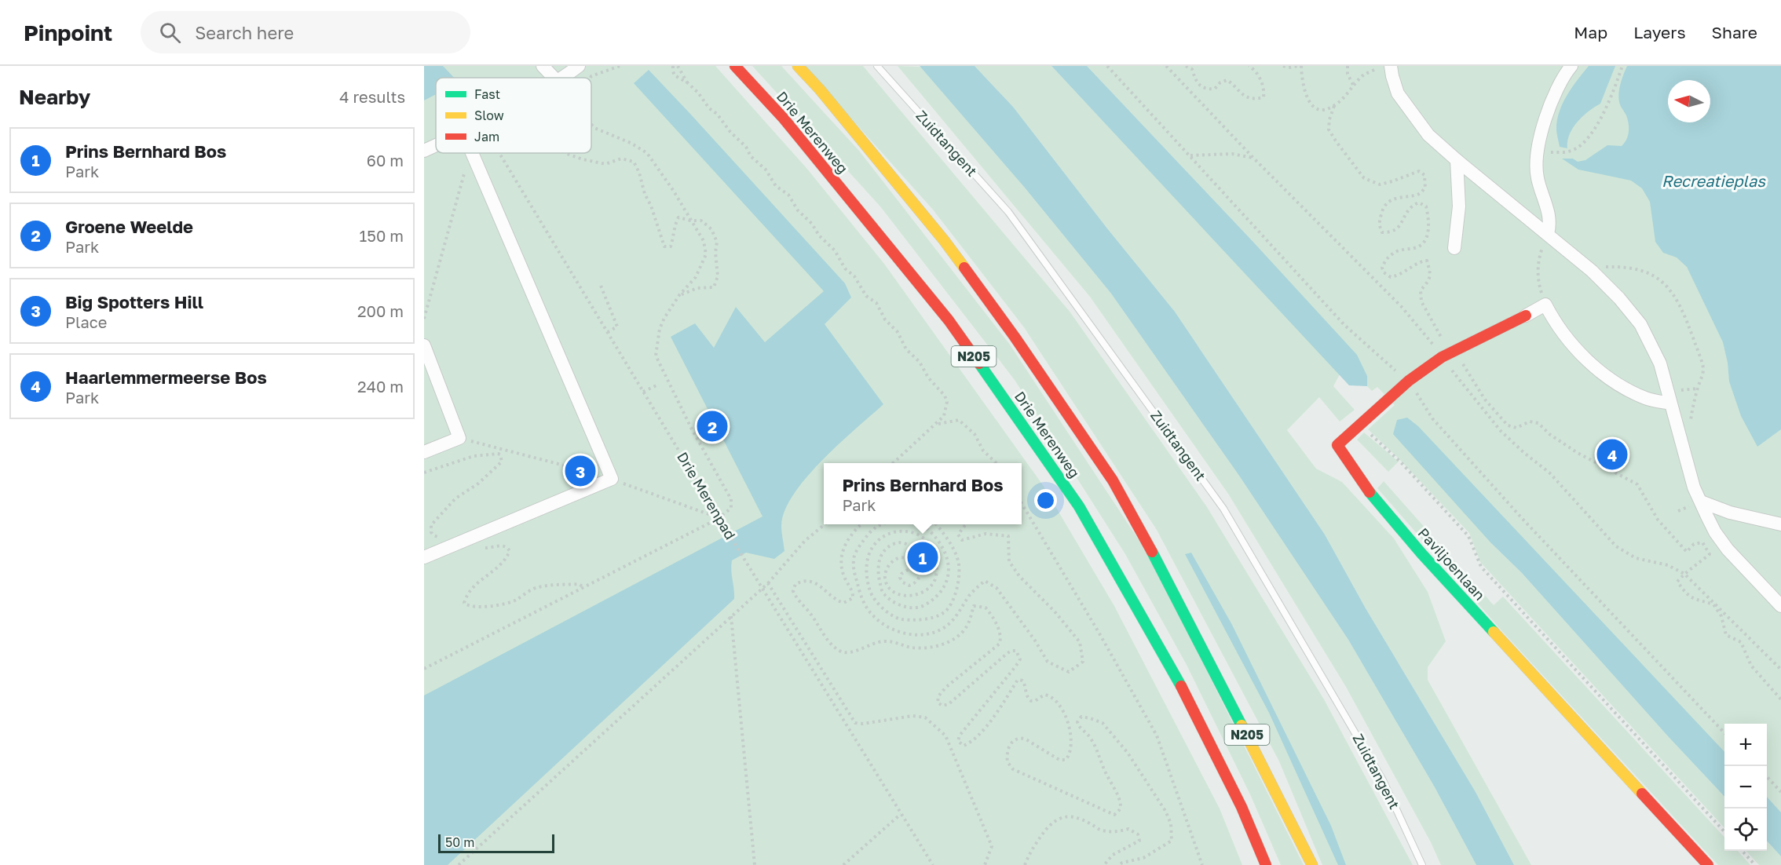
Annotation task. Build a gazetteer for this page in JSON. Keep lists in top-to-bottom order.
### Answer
{
  "streets": {
    "main road": ["Drie Merenweg", "N205", "Paviljoenlaan"],
    "lane": ["Zuidtangent"],
    "path": ["Drie Merenpad"]
  },
  "water": ["Recreatieplas"],
  "legend": ["Fast", "Slow", "Jam"],
  "scale_bar": "50 m",
  "north": "left",
  "page": {
    "header": "Pinpoint",
    "search": "Search here",
    "nav": ["Map", "Layers", "Share"],
    "heading": ["Nearby", "4 results"],
    "list": [
      {
        "mark": "1",
        "name": "Prins Bernhard Bos",
        "note": "Park",
        "value": "60 m"
      },
      {
        "mark": "2",
        "name": "Groene Weelde",
        "note": "Park",
        "value": "150 m"
      },
      {
        "mark": "3",
        "name": "Big Spotters Hill",
        "note": "Place",
        "value": "200 m"
      },
      {
        "mark": "4",
        "name": "Haarlemmermeerse Bos",
        "note": "Park",
        "value": "240 m"
      }
    ],
    "pins": [
      "2",
      "4",
      "3",
      "1"
    ],
    "popup": ["Prins Bernhard Bos", "Park"],
    "map_buttons": ["+", "−"],
    "scale": "50 m"
  }
}
